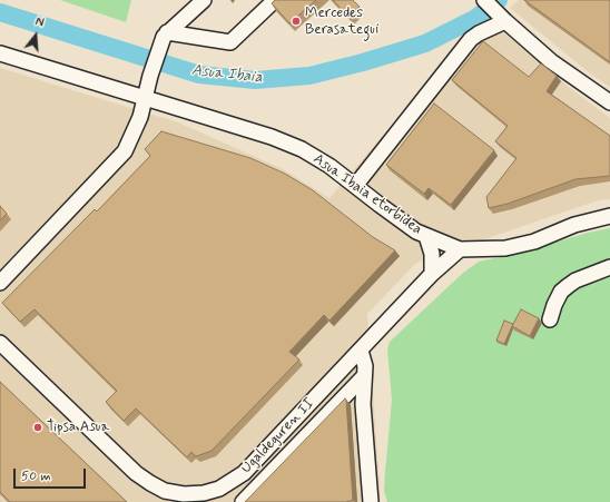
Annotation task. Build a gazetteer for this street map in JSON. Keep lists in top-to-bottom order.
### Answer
{
  "streets": {
    "street": ["Asua Ibaia etorbidea", "Ugaldeguren II"]
  },
  "crossings": [
    ["Asua Ibaia etorbidea", "Ugaldeguren II"]
  ],
  "water": ["Asua Ibaia"],
  "places": ["Mercedes Berasategui", "Tipsa Asua"],
  "scale_bar": "50 m",
  "north": "top"
}
